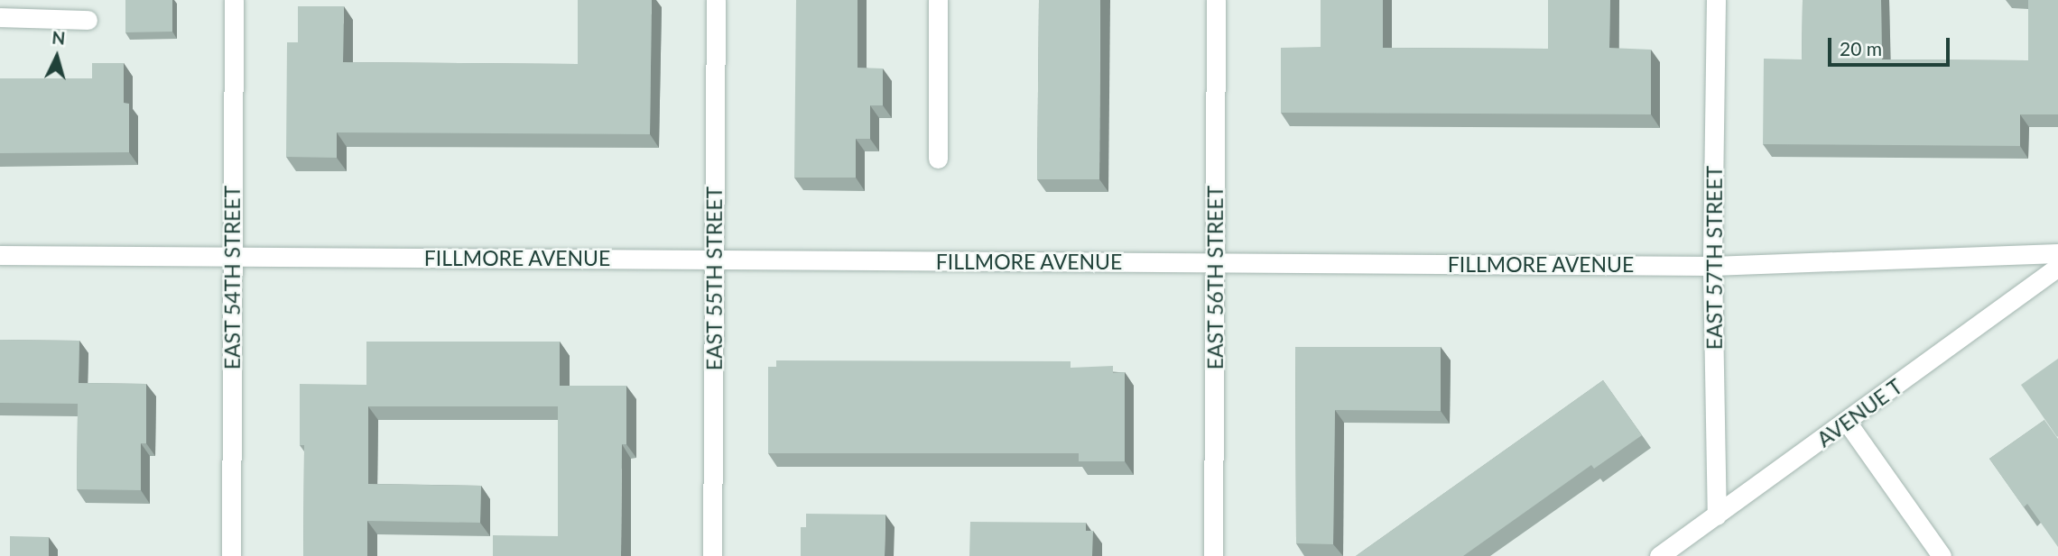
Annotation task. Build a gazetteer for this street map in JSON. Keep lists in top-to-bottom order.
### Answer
{
  "streets": {
    "street": [
      "FILLMORE AVENUE",
      "EAST 57TH STREET",
      "EAST 54TH STREET",
      "EAST 56TH STREET",
      "EAST 55TH STREET",
      "AVENUE T"
    ]
  },
  "crossings": [
    ["FILLMORE AVENUE", "EAST 57TH STREET"],
    ["FILLMORE AVENUE", "EAST 54TH STREET"],
    ["FILLMORE AVENUE", "EAST 56TH STREET"],
    ["FILLMORE AVENUE", "EAST 55TH STREET"],
    ["EAST 57TH STREET", "AVENUE T"]
  ],
  "scale_bar": "20 m",
  "north": "top"
}
